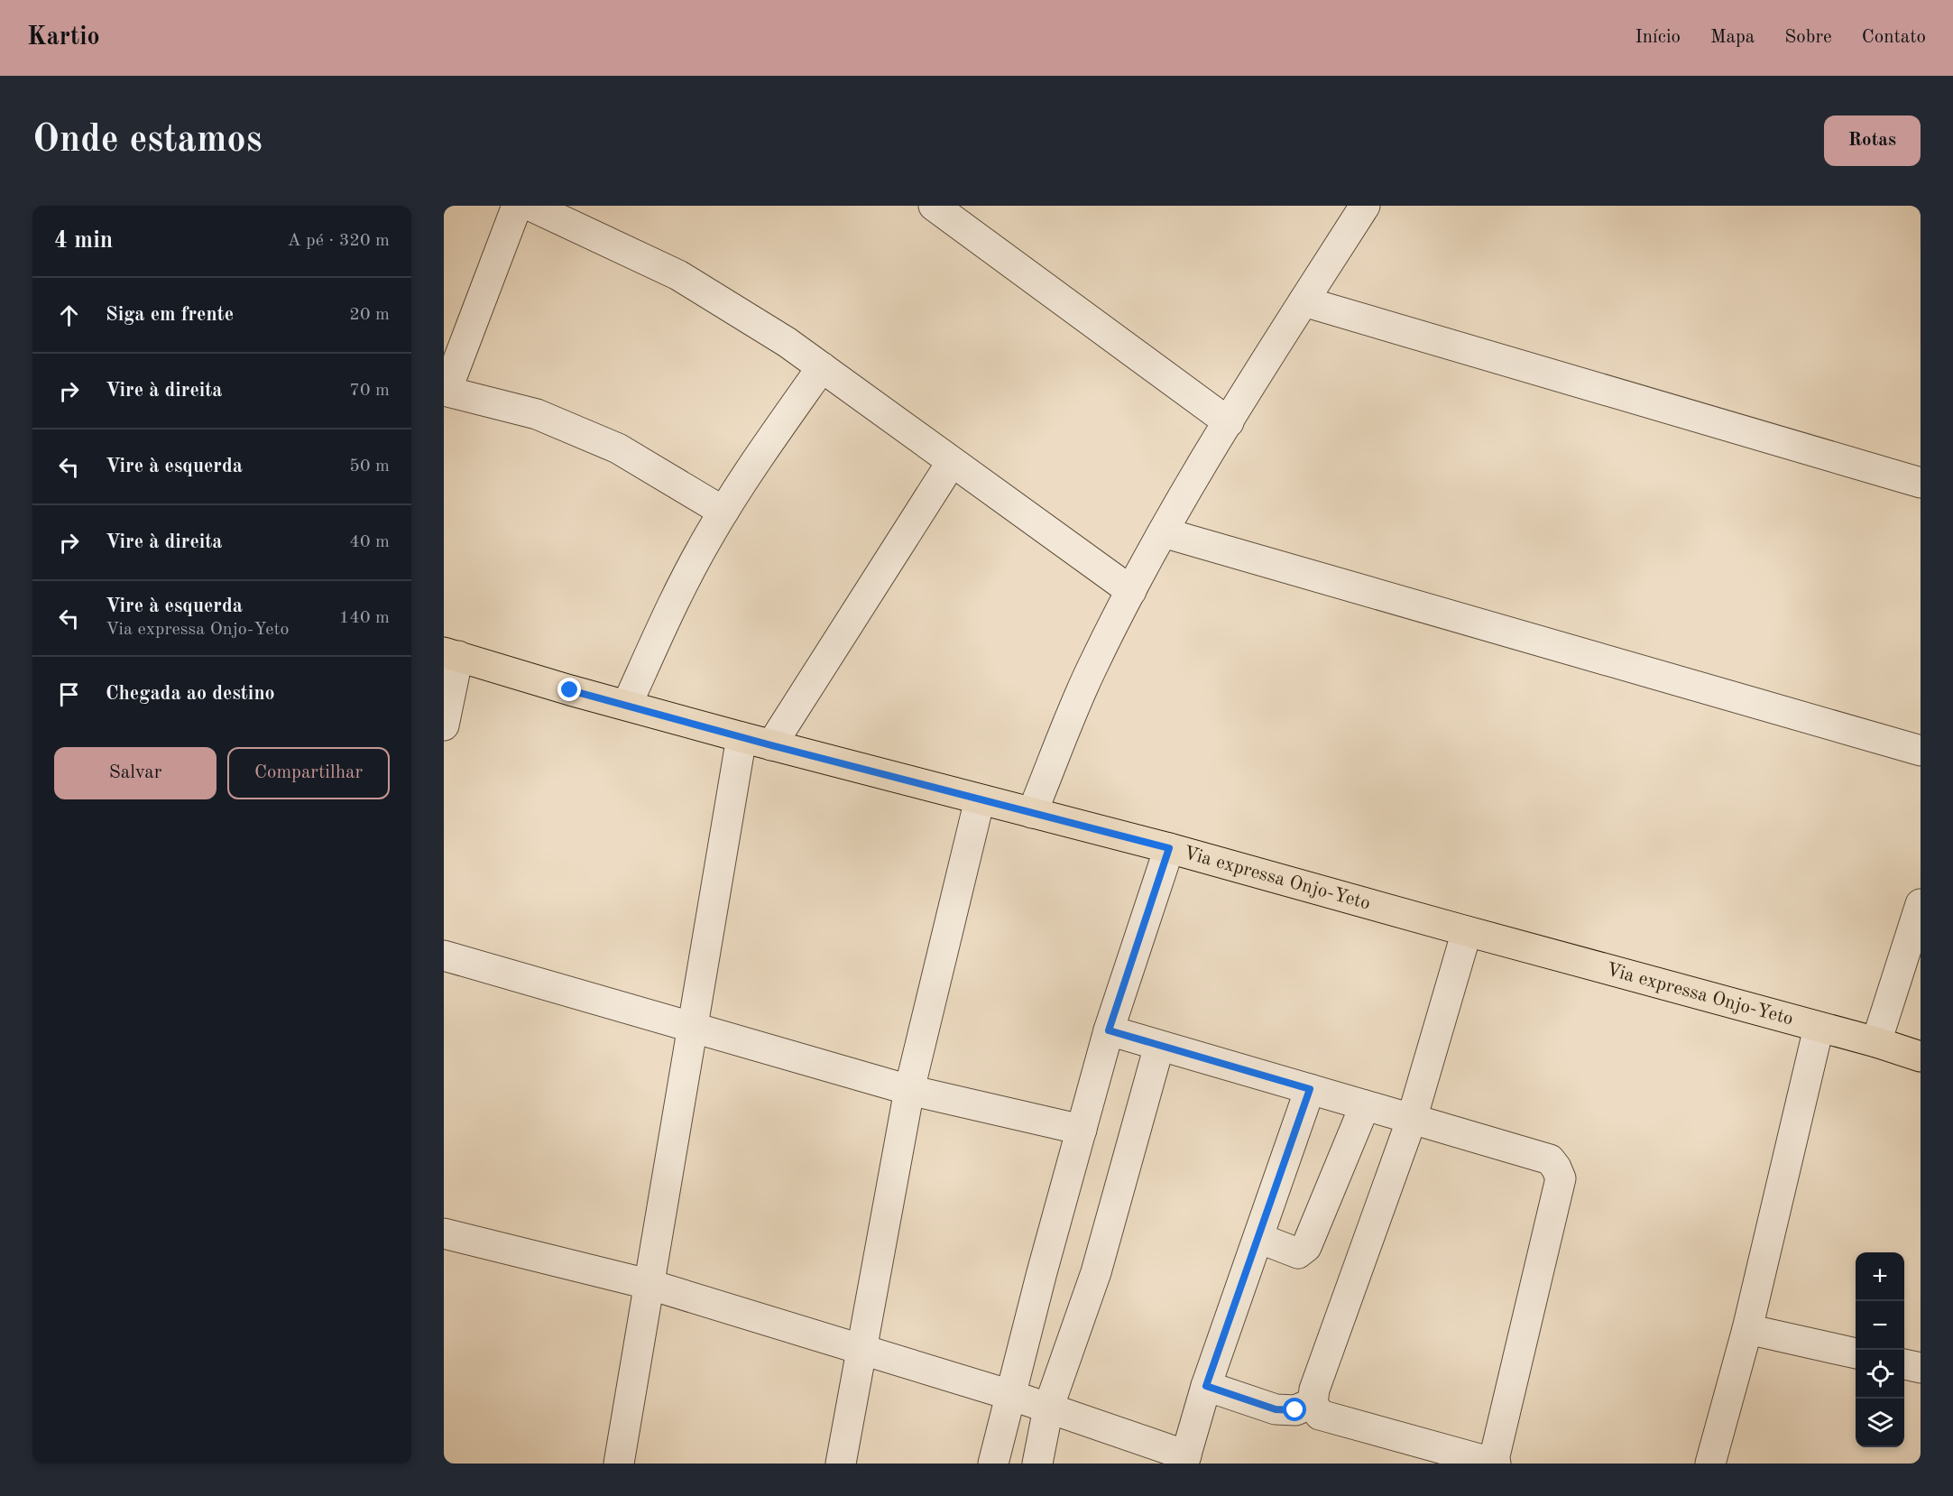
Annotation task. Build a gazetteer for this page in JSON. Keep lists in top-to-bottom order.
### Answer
{
  "streets": {
    "main road": ["Via expressa Onjo-Yeto"]
  },
  "page": {
    "header": "Kartio",
    "nav": [
      "Início",
      "Mapa",
      "Sobre",
      "Contato"
    ],
    "buttons": [
      "Rotas",
      ["Salvar", "Compartilhar"]
    ],
    "title": "Onde estamos",
    "heading": ["4 min", "A pé · 320 m"],
    "list": [
      ["Siga em frente", "20 m"],
      ["Vire à direita", "70 m"],
      ["Vire à esquerda", "50 m"],
      ["Vire à direita", "40 m"],
      ["Vire à esquerda", "Via expressa Onjo-Yeto", "140 m"],
      "Chegada ao destino"
    ],
    "map_buttons": ["+", "−"]
  }
}
